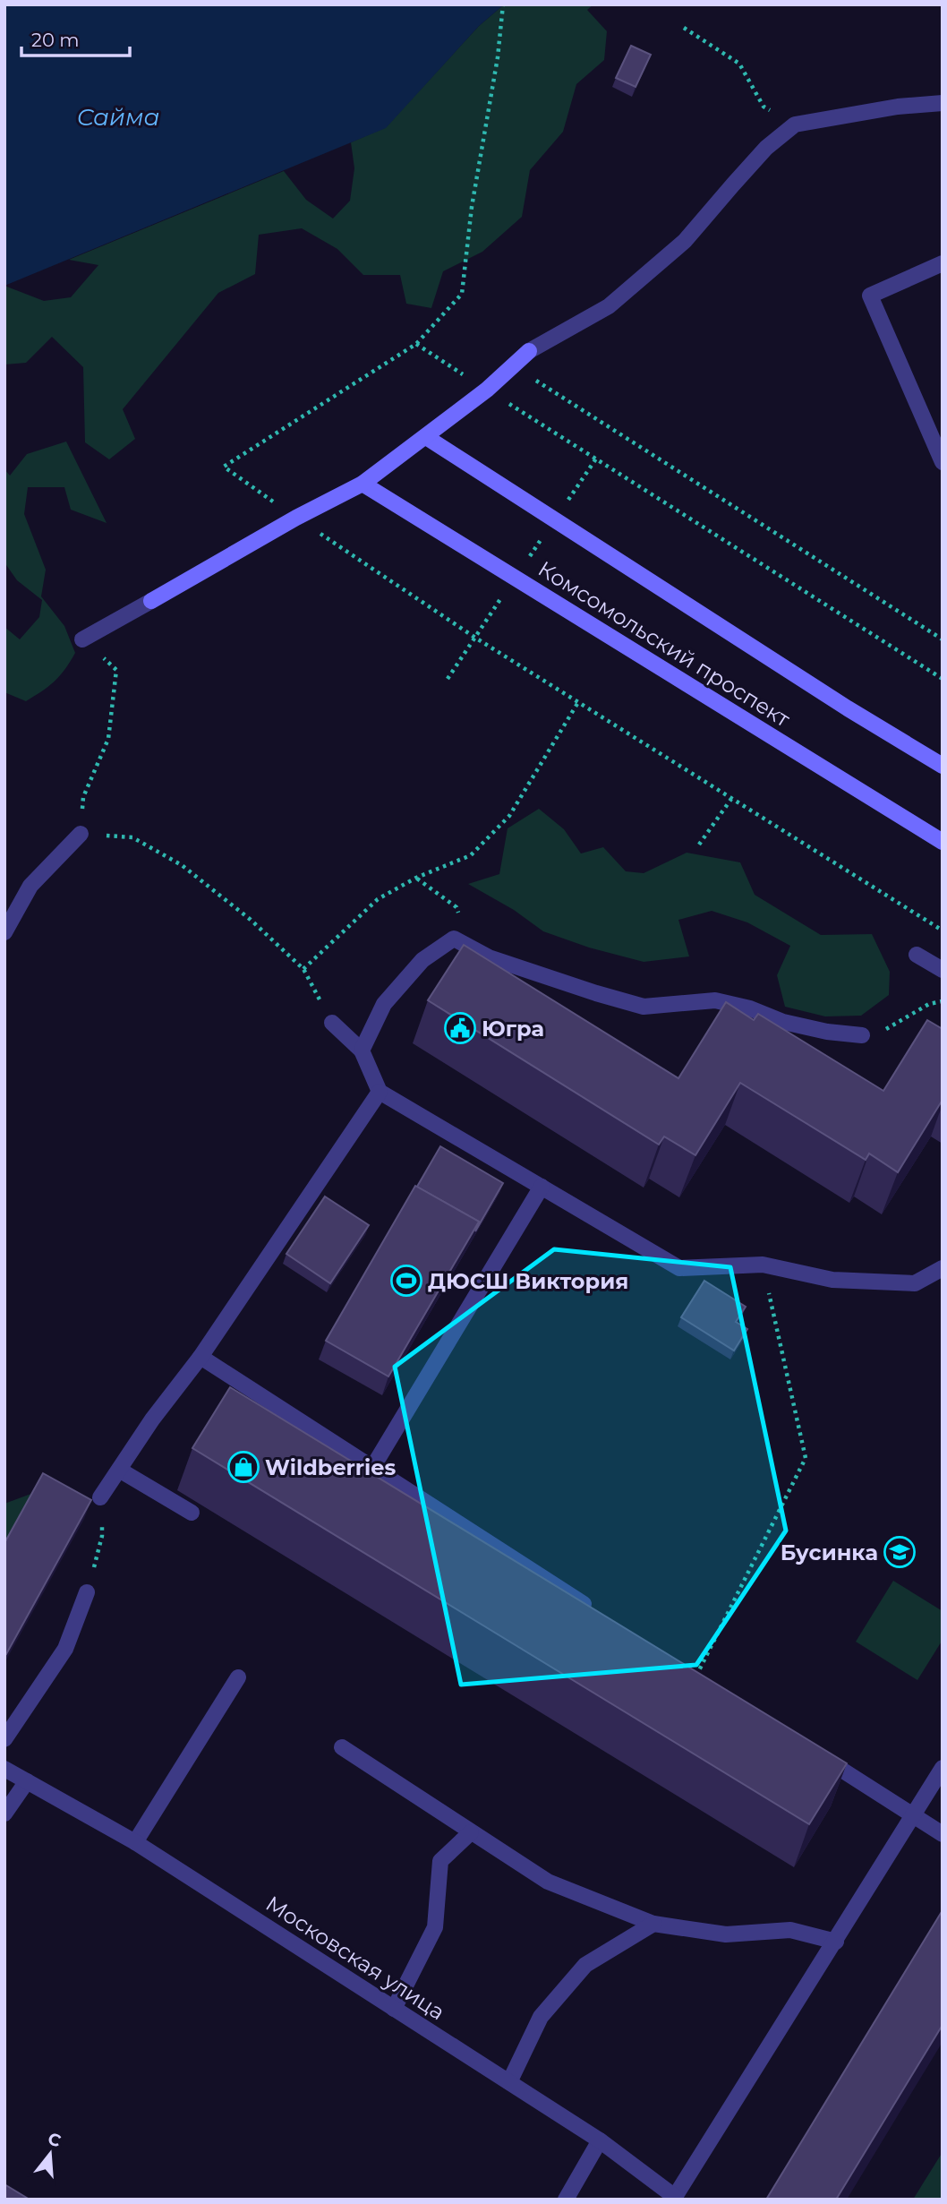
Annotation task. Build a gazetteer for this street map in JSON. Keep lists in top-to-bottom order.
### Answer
{
  "streets": {
    "street": ["Комсомольский проспект", "Московская улица"]
  },
  "water": ["Сайма"],
  "places": {
    "public building": ["Югра"],
    "sports": ["ДЮСШ Виктория"],
    "shop": ["Wildberries"],
    "school or university": ["Бусинка"]
  },
  "scale_bar": "20 m",
  "north": "top"
}
